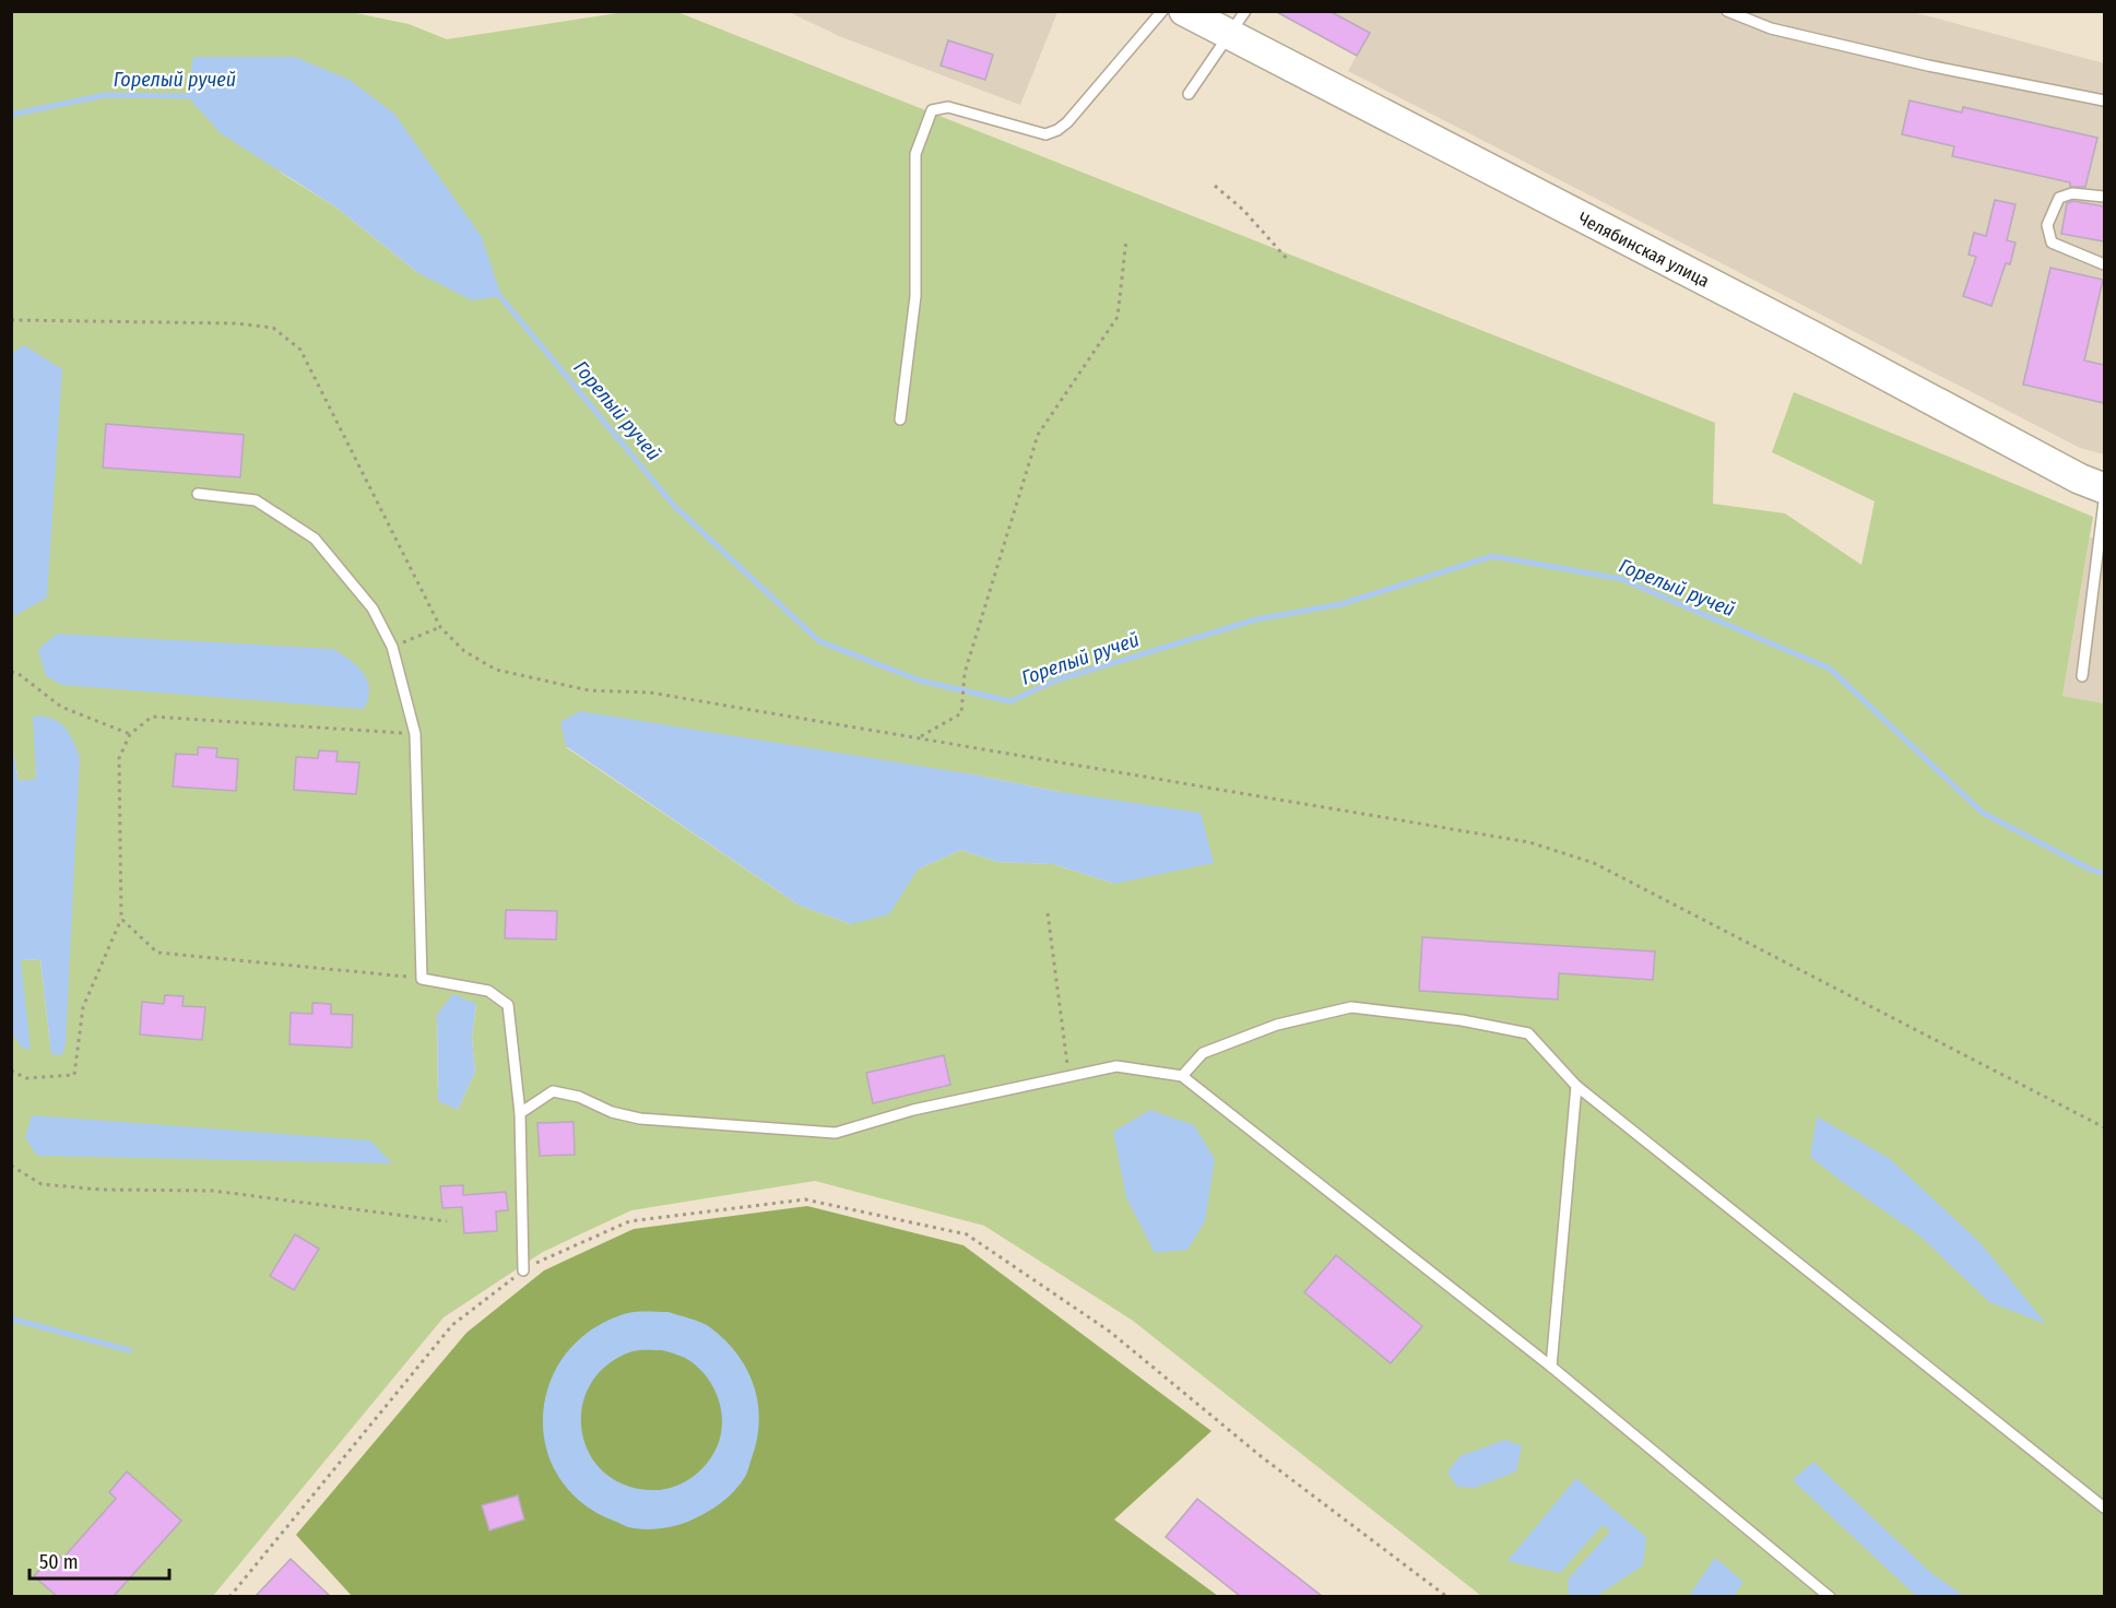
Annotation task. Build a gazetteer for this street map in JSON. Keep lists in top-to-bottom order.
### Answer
{
  "streets": {
    "street": ["Челябинская улица"]
  },
  "water": ["Горелый ручей"],
  "scale_bar": "50 m"
}
